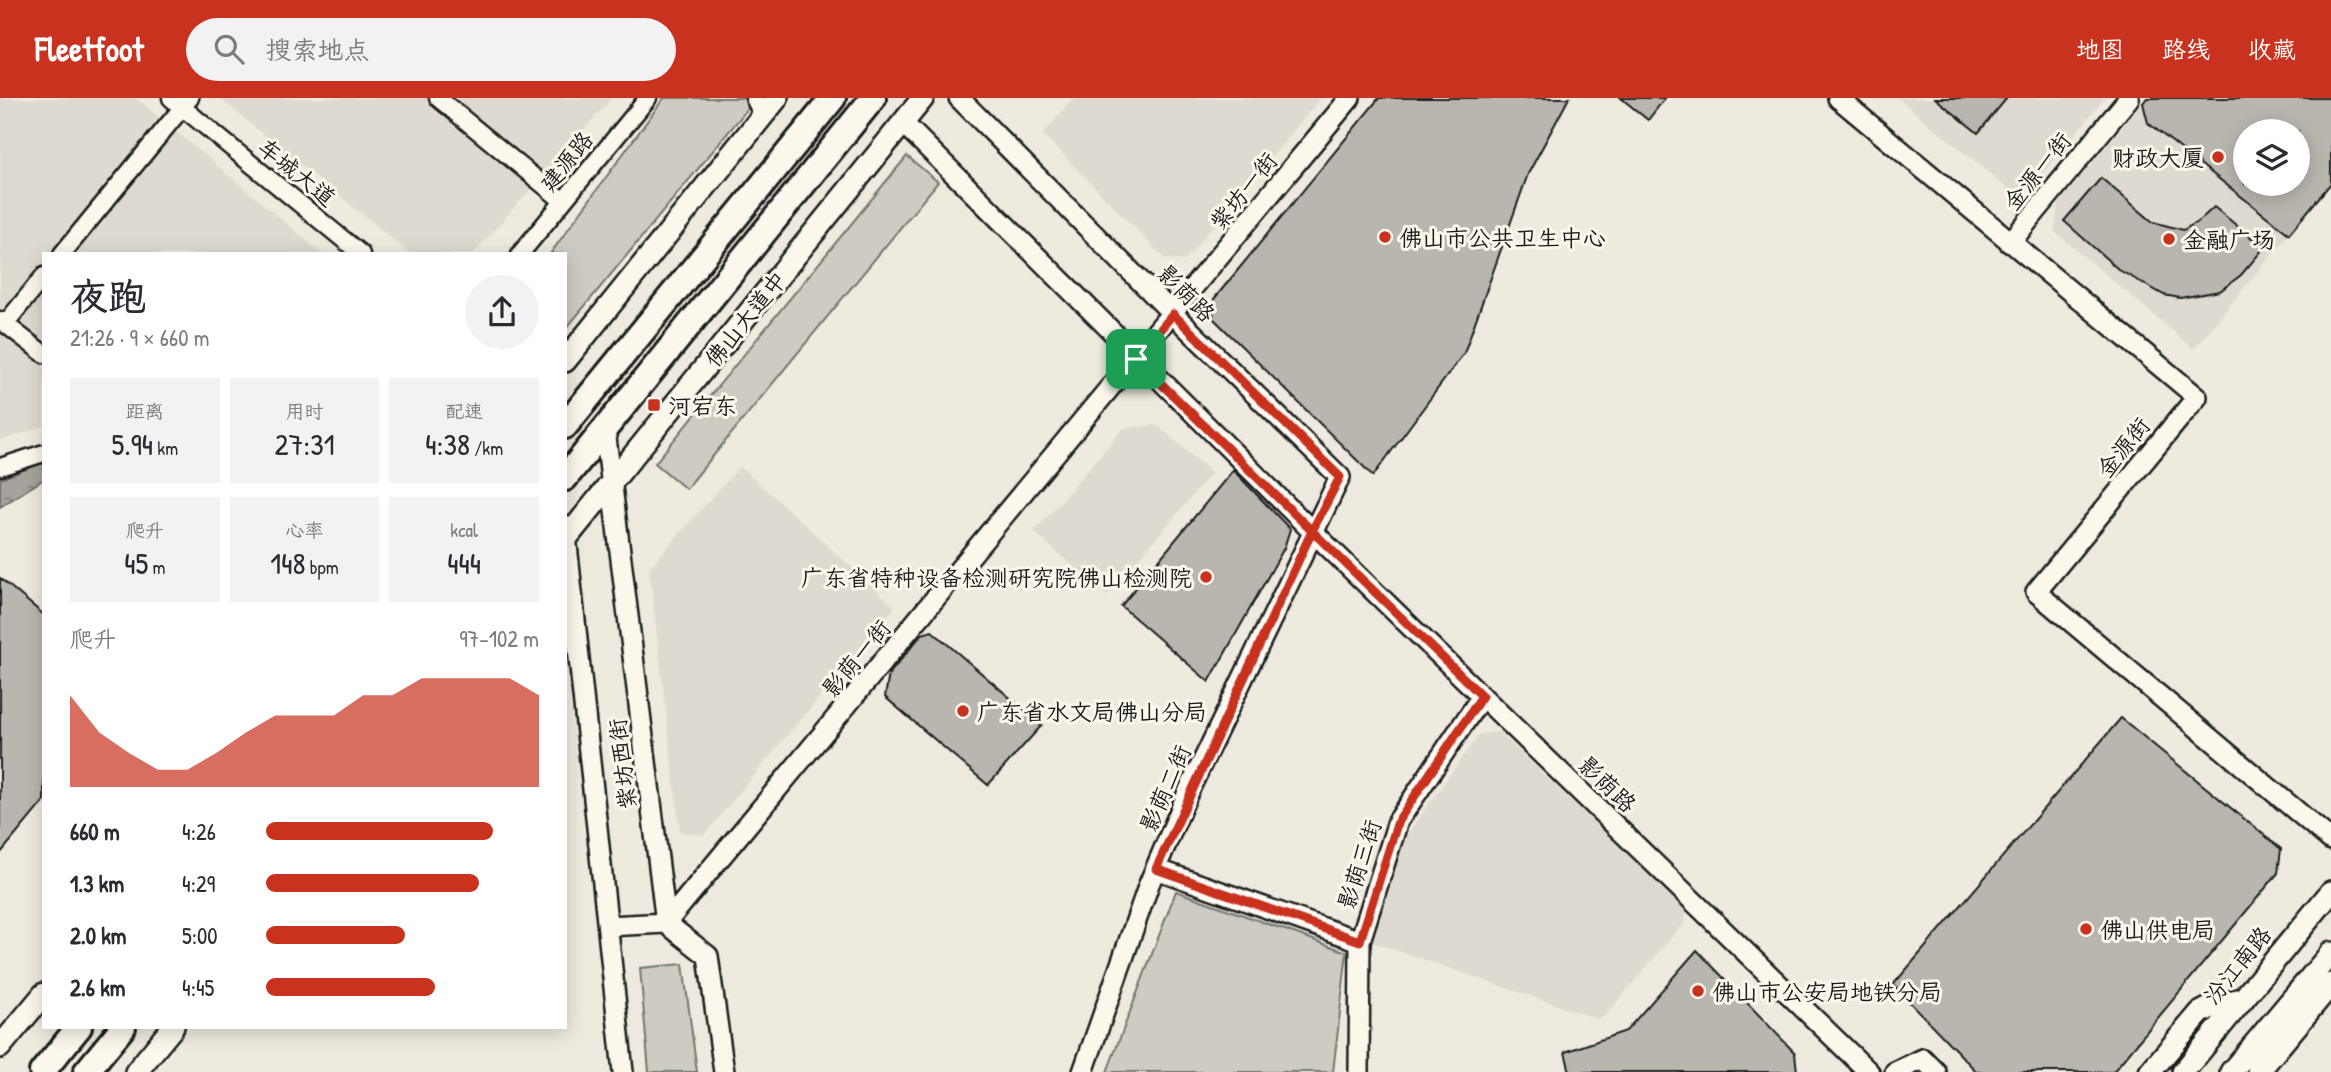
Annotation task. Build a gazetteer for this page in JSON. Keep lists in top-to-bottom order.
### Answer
{
  "streets": {
    "highway": ["佛山大道中"],
    "main road": ["汾江南路"],
    "street": [
      "建源路",
      "金源一街",
      "车城大道",
      "紫坊一街",
      "影荫路",
      "金源街",
      "影荫一街",
      "紫坊西街",
      "影荫二街",
      "影荫三街"
    ]
  },
  "crossings": [
    ["金源一街", "金源街"],
    ["紫坊一街", "影荫路"],
    ["紫坊一街", "影荫一街"],
    ["影荫路", "佛山大道中"],
    ["影荫路", "影荫一街"],
    ["影荫路", "影荫二街"],
    ["影荫路", "影荫三街"],
    ["佛山大道中", "紫坊西街"],
    ["影荫一街", "紫坊西街"]
  ],
  "places": {
    "other": [
      "财政大厦",
      "佛山市公共卫生中心",
      "金融广场",
      "广东省特种设备检测研究院佛山检测院",
      "广东省水文局佛山分局",
      "佛山供电局",
      "佛山市公安局地铁分局"
    ],
    "transit": ["河宕东"]
  },
  "page": {
    "header": "Fleetfoot",
    "search": "搜索地点",
    "nav": ["地图", "路线", "收藏"],
    "heading": ["夜跑", "21:26 · 9 × 660 m"],
    "stats": [
      ["距离", "5.94 km"],
      ["用时", "27:31"],
      ["配速", "4:38 /km"],
      ["爬升", "45 m"],
      ["心率", "148 bpm"],
      ["kcal", "444"]
    ],
    "chart": ["爬升", "97–102 m"],
    "list": [
      {
        "name": "660 m",
        "note": "4:26"
      },
      {
        "name": "1.3 km",
        "note": "4:29"
      },
      {
        "name": "2.0 km",
        "note": "5:00"
      },
      {
        "name": "2.6 km",
        "note": "4:45"
      }
    ]
  }
}
